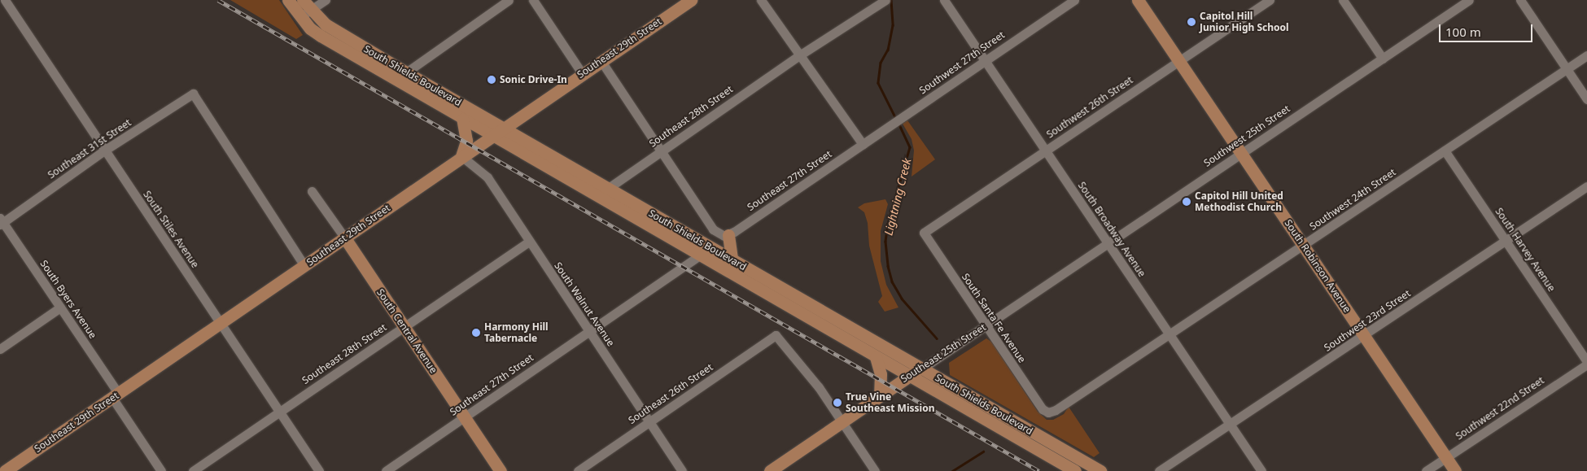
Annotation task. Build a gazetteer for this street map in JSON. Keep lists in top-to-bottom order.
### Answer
{
  "streets": {
    "main road": [
      "Southeast 29th Street",
      "South Shields Boulevard",
      "South Robinson Avenue",
      "South Central Avenue",
      "Southeast 25th Street"
    ],
    "street": [
      "Southwest 27th Street",
      "Southwest 26th Street",
      "Southeast 28th Street",
      "Southwest 25th Street",
      "Southeast 31st Street",
      "Southeast 27th Street",
      "Southwest 24th Street",
      "South Stiles Avenue",
      "South Broadway Avenue",
      "South Harvey Avenue",
      "South Byers Avenue",
      "South Walnut Avenue",
      "South Santa Fe Avenue",
      "Southwest 23rd Street",
      "Southeast 26th Street",
      "Southwest 22nd Street"
    ]
  },
  "crossings": [
    ["Southeast 29th Street", "South Shields Boulevard"],
    ["Southeast 29th Street", "Southeast 31st Street"],
    ["Southeast 29th Street", "South Stiles Avenue"],
    ["Southeast 29th Street", "South Byers Avenue"],
    ["Southeast 29th Street", "South Walnut Avenue"],
    ["Southeast 29th Street", "South Central Avenue"],
    ["Southwest 27th Street", "Southeast 27th Street"],
    ["Southwest 27th Street", "South Broadway Avenue"],
    ["South Shields Boulevard", "Southeast 28th Street"],
    ["South Shields Boulevard", "Southeast 27th Street"],
    ["South Shields Boulevard", "Southeast 25th Street"],
    ["Southwest 26th Street", "South Broadway Avenue"],
    ["Southwest 26th Street", "South Robinson Avenue"],
    ["Southwest 26th Street", "South Santa Fe Avenue"],
    ["Southeast 28th Street", "South Stiles Avenue"],
    ["Southeast 28th Street", "South Walnut Avenue"],
    ["Southeast 28th Street", "South Central Avenue"],
    ["Southwest 25th Street", "South Broadway Avenue"],
    ["Southwest 25th Street", "South Robinson Avenue"],
    ["Southwest 25th Street", "Southeast 25th Street"],
    ["Southeast 31st Street", "South Stiles Avenue"],
    ["Southeast 31st Street", "South Byers Avenue"],
    ["Southeast 27th Street", "South Walnut Avenue"],
    ["Southeast 27th Street", "South Central Avenue"],
    ["Southwest 24th Street", "South Broadway Avenue"],
    ["Southwest 24th Street", "South Harvey Avenue"],
    ["Southwest 24th Street", "South Robinson Avenue"],
    ["Southwest 24th Street", "South Santa Fe Avenue"],
    ["South Broadway Avenue", "Southwest 23rd Street"],
    ["South Harvey Avenue", "Southwest 23rd Street"],
    ["South Robinson Avenue", "Southwest 23rd Street"],
    ["South Robinson Avenue", "Southwest 22nd Street"],
    ["South Walnut Avenue", "Southeast 26th Street"],
    ["South Santa Fe Avenue", "Southeast 25th Street"],
    ["Southeast 25th Street", "Southeast 26th Street"]
  ],
  "water": ["Lightning Creek"],
  "places": [
    "Capitol Hill Junior High School",
    "Sonic Drive-In",
    "Capitol Hill United Methodist Church",
    "Harmony Hill Tabernacle",
    "True Vine Southeast Mission"
  ],
  "scale_bar": "100 m"
}
